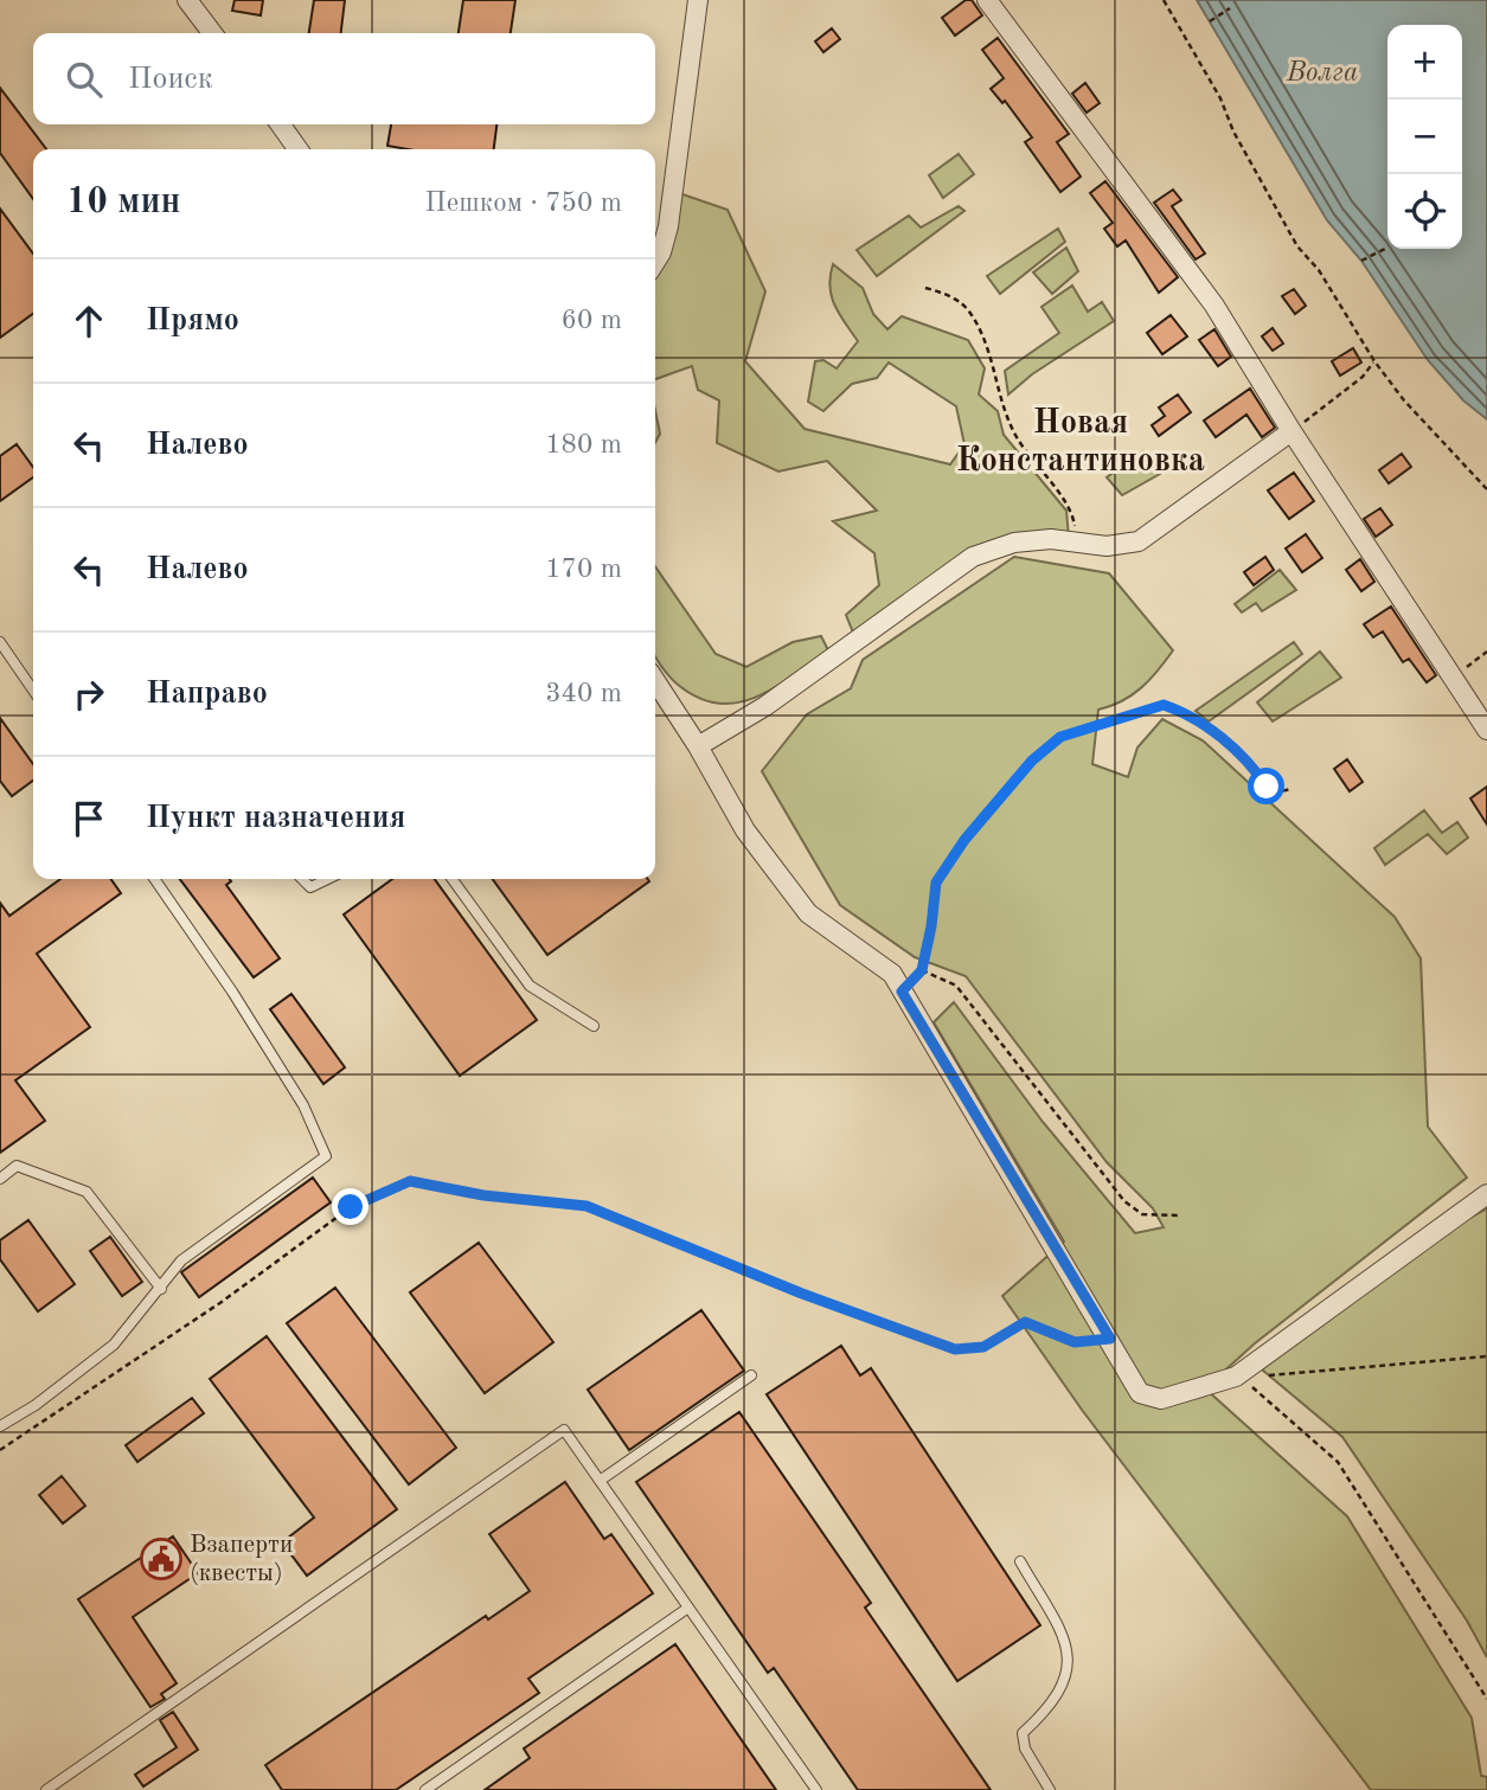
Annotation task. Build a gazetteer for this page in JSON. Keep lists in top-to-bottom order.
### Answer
{
  "districts": ["Новая Константиновка"],
  "water": ["Волга"],
  "places": {
    "public building": ["Взаперти (квесты)"]
  },
  "page": {
    "map_buttons": ["+", "−"],
    "search": "Поиск",
    "heading": ["10 мин", "Пешком · 750 m"],
    "list": [
      ["Прямо", "60 m"],
      ["Налево", "180 m"],
      ["Налево", "170 m"],
      ["Направо", "340 m"],
      "Пункт назначения"
    ]
  }
}
